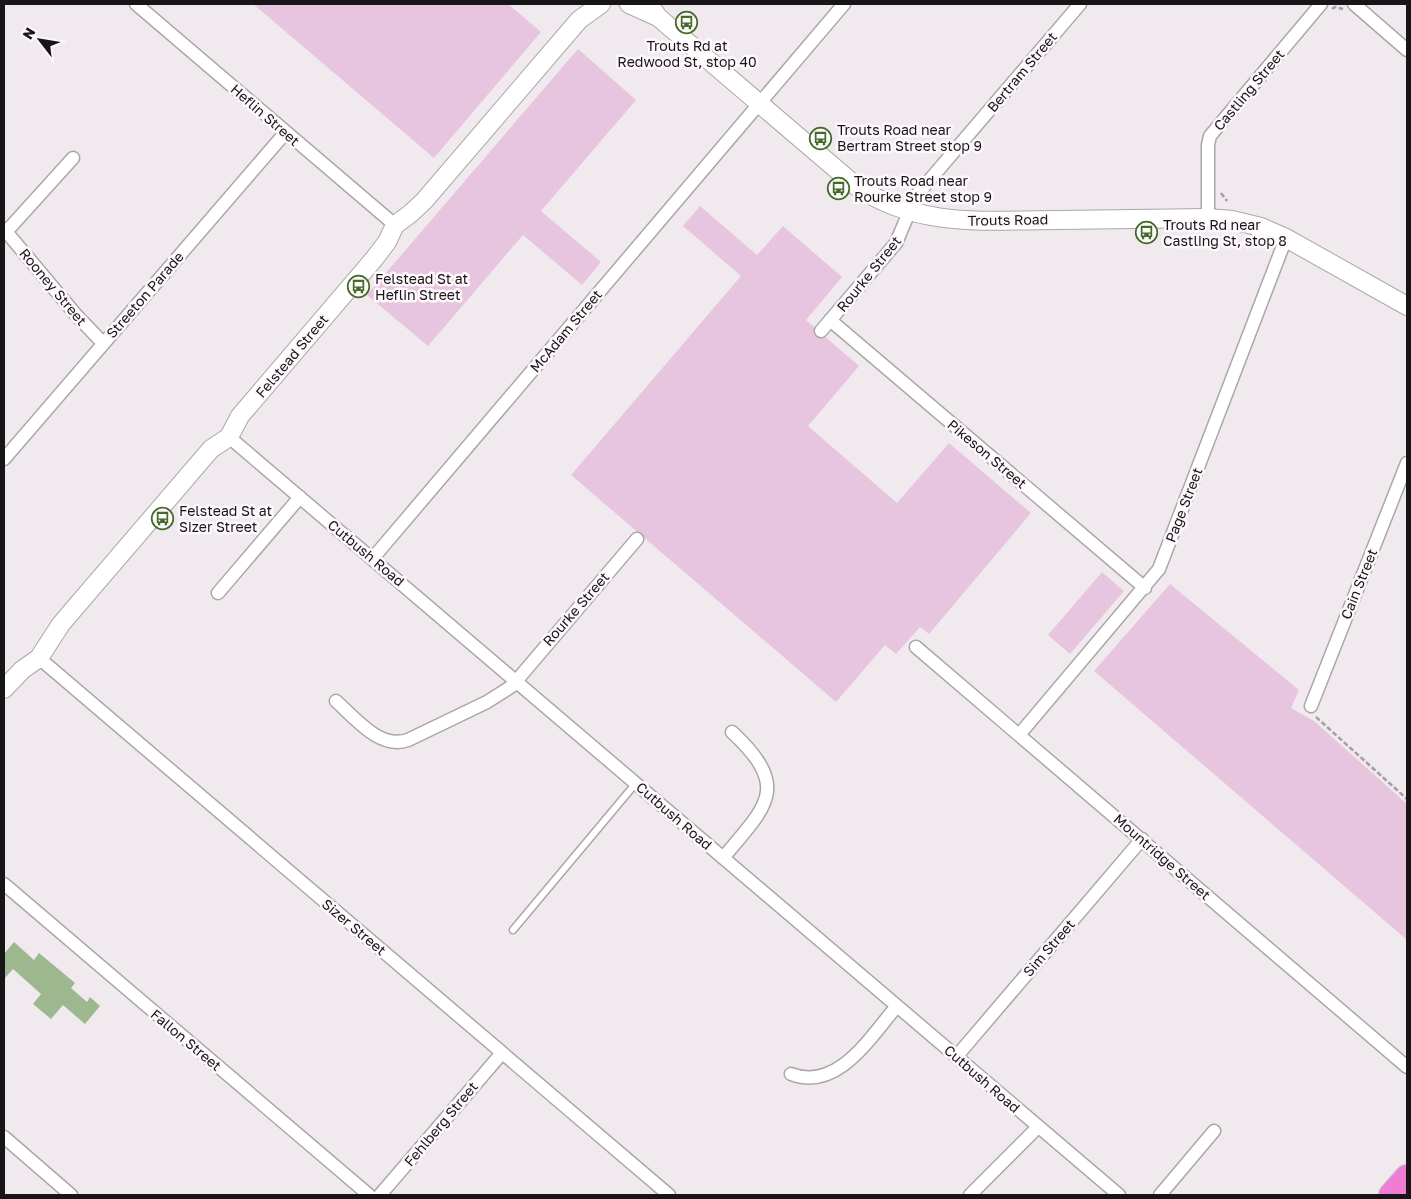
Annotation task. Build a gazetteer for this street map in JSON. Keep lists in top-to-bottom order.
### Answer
{
  "streets": {
    "street": [
      "Bertram Street",
      "Castling Street",
      "Heflin Street",
      "Trouts Road",
      "Rourke Street",
      "Rooney Street",
      "Streeton Parade",
      "McAdam Street",
      "Felstead Street",
      "Pikeson Street",
      "Page Street",
      "Cutbush Road",
      "Cain Street",
      "Mountridge Street",
      "Sizer Street",
      "Sim Street",
      "Fallon Street",
      "Fehlberg Street"
    ]
  },
  "crossings": [
    ["Bertram Street", "Trouts Road"],
    ["Bertram Street", "Rourke Street"],
    ["Castling Street", "Trouts Road"],
    ["Heflin Street", "Streeton Parade"],
    ["Heflin Street", "Felstead Street"],
    ["Trouts Road", "Rourke Street"],
    ["Trouts Road", "McAdam Street"],
    ["Trouts Road", "Page Street"],
    ["Rourke Street", "Pikeson Street"],
    ["Rourke Street", "Cutbush Road"],
    ["Rooney Street", "Streeton Parade"],
    ["McAdam Street", "Cutbush Road"],
    ["Felstead Street", "Cutbush Road"],
    ["Felstead Street", "Sizer Street"],
    ["Pikeson Street", "Page Street"],
    ["Page Street", "Mountridge Street"],
    ["Cutbush Road", "Sim Street"],
    ["Mountridge Street", "Sim Street"],
    ["Sizer Street", "Fehlberg Street"]
  ],
  "places": {
    "bus stop": [
      "Trouts Rd at Redwood St, stop 40",
      "Trouts Road near Bertram Street stop 9",
      "Trouts Road near Rourke Street stop 9",
      "Trouts Rd near Castling St, stop 8",
      "Felstead St at Heflin Street",
      "Felstead St at Sizer Street"
    ]
  },
  "north": "top left"
}
